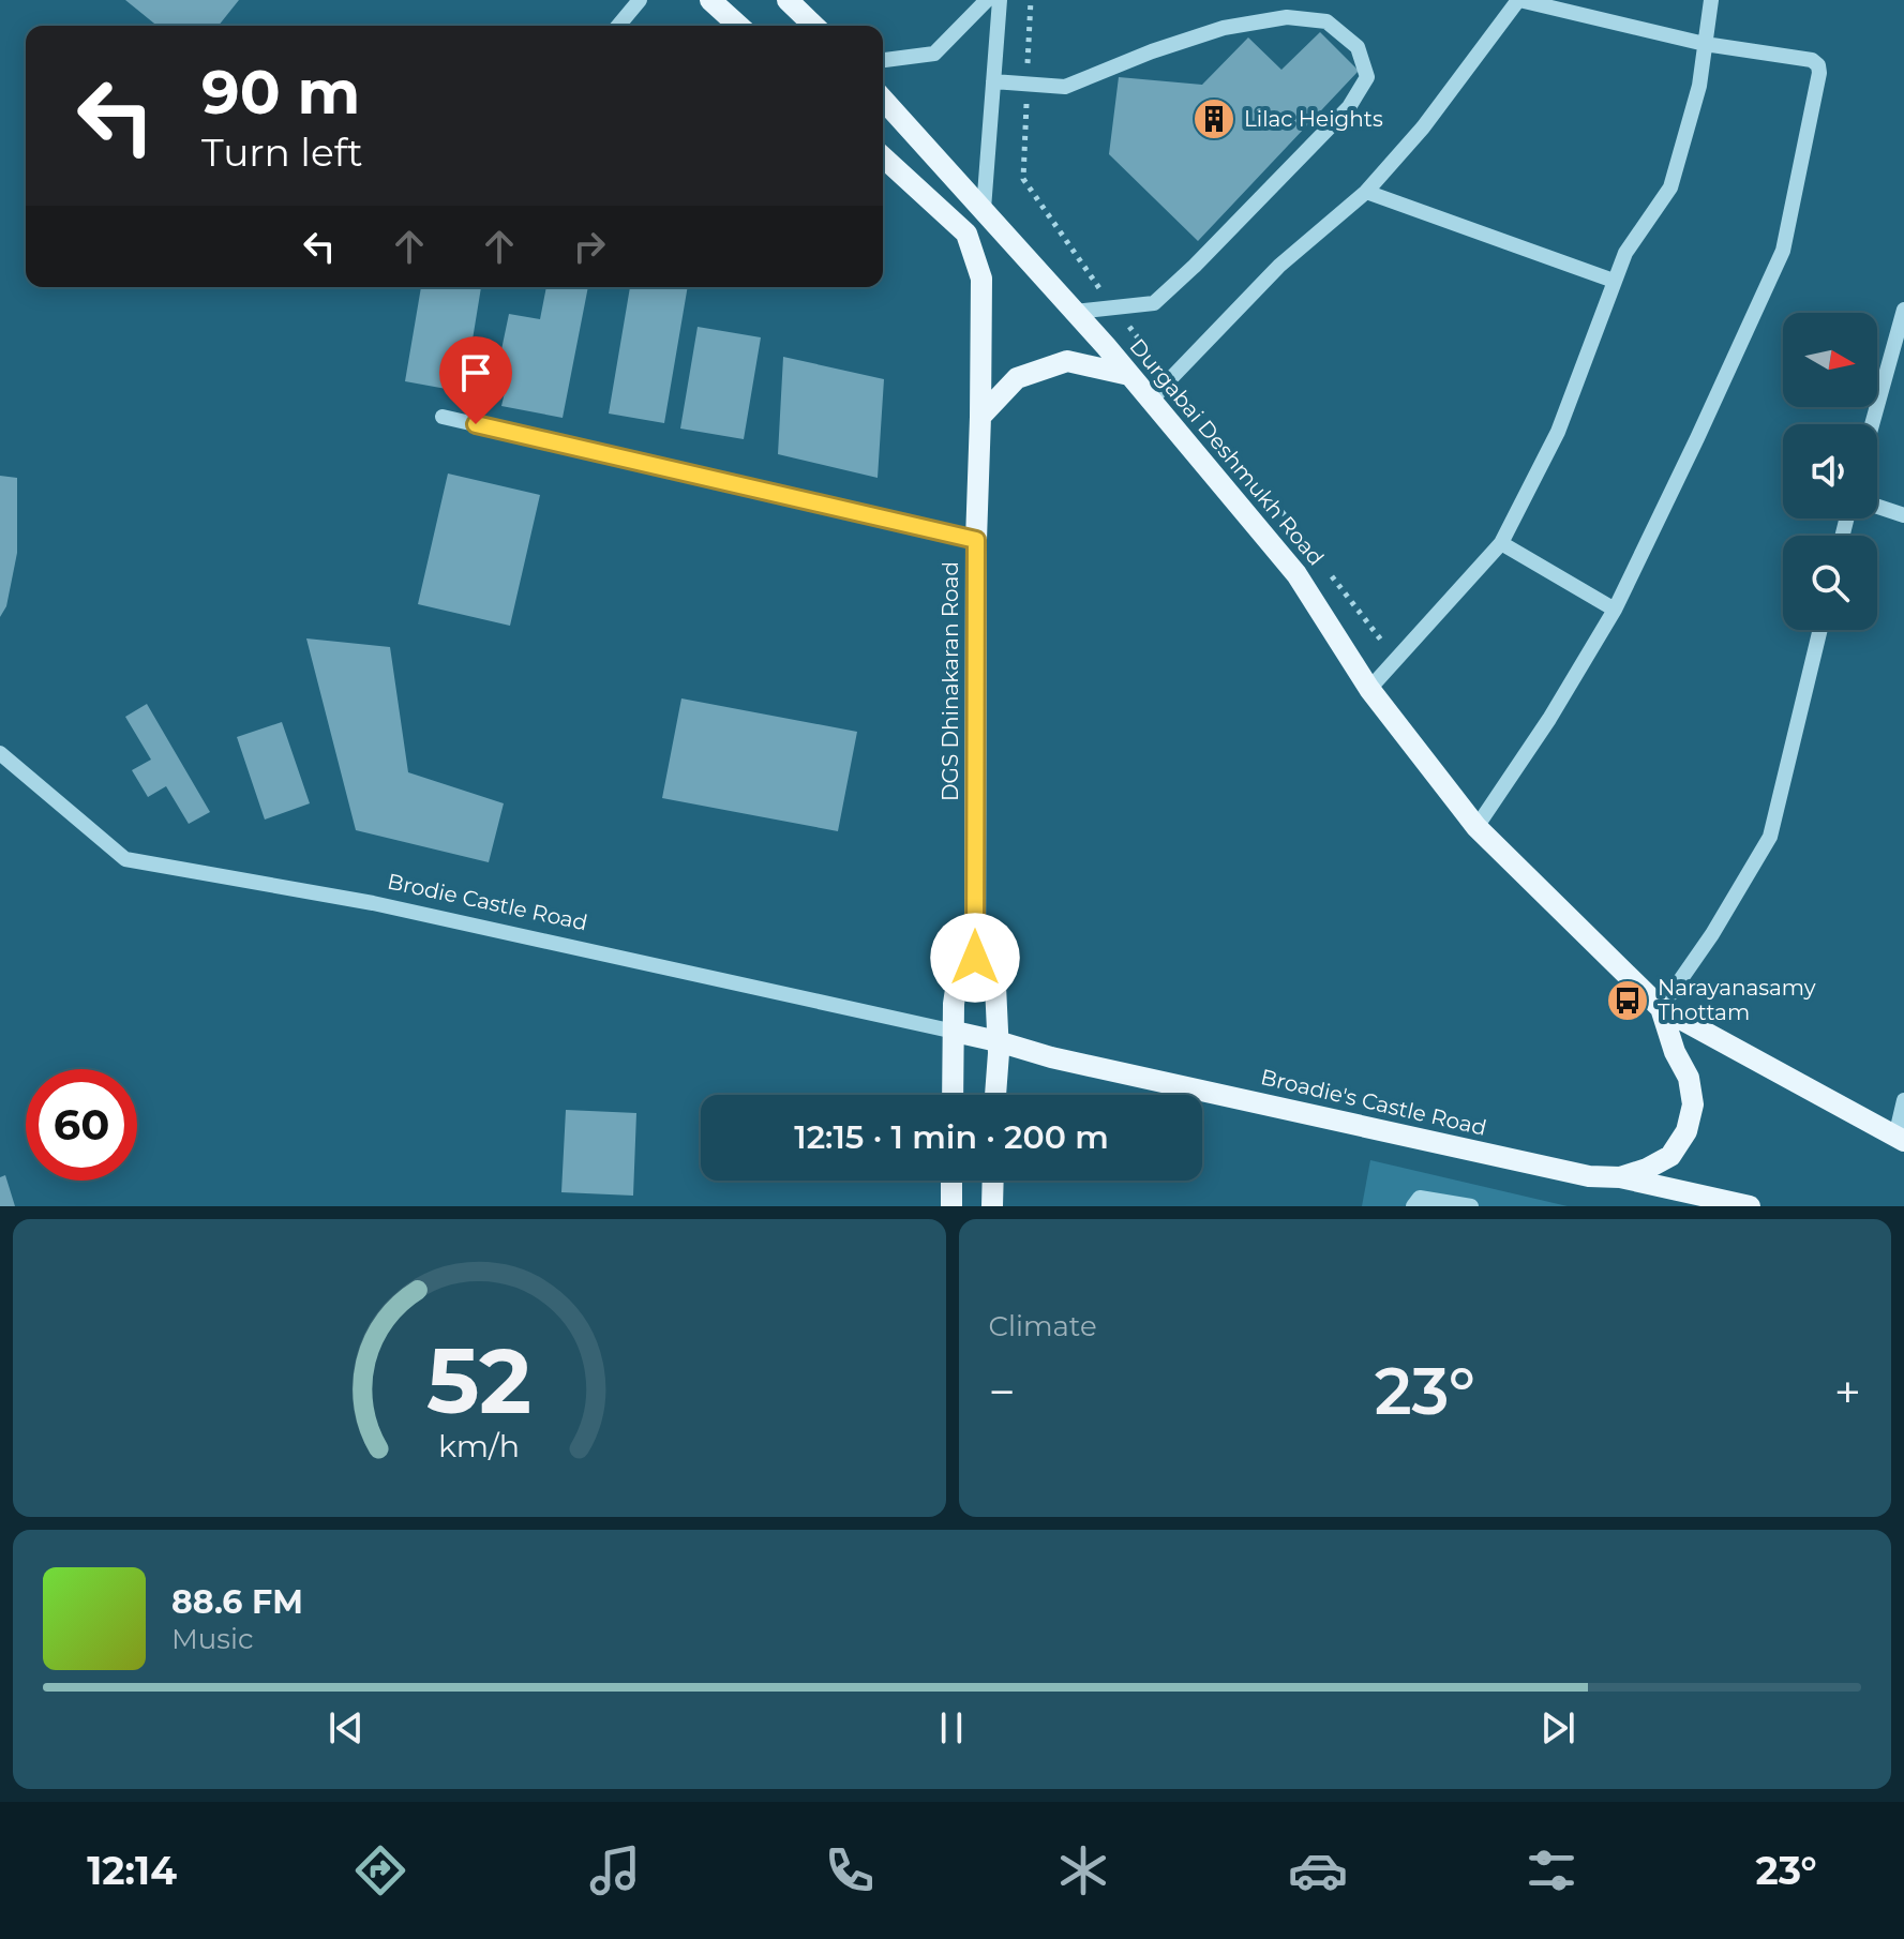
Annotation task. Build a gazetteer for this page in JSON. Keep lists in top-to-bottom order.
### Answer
{
  "streets": {
    "main road": [
      "Durgabai Deshmukh Road",
      "DGS Dhinakaran Road",
      "Brodie Castle Road",
      "Broadie's Castle Road"
    ]
  },
  "crossings": [
    ["Durgabai Deshmukh Road", "Broadie's Castle Road"],
    ["DGS Dhinakaran Road", "Brodie Castle Road"],
    ["Brodie Castle Road", "Broadie's Castle Road"]
  ],
  "places": {
    "building": ["Lilac Heights"],
    "bus stop": ["Narayanasamy Thottam"]
  },
  "north": "right",
  "page": {
    "turn": ["90 m", "Turn left"],
    "limit": "60",
    "trip": "12:15 · 1 min · 200 m",
    "tile": "Climate",
    "heat": ["−", "23°", "+"],
    "song": ["88.6 FM", "Music"],
    "tabs": ["12:14", "23°"],
    "gauge": ["52", "km/h"]
  }
}
